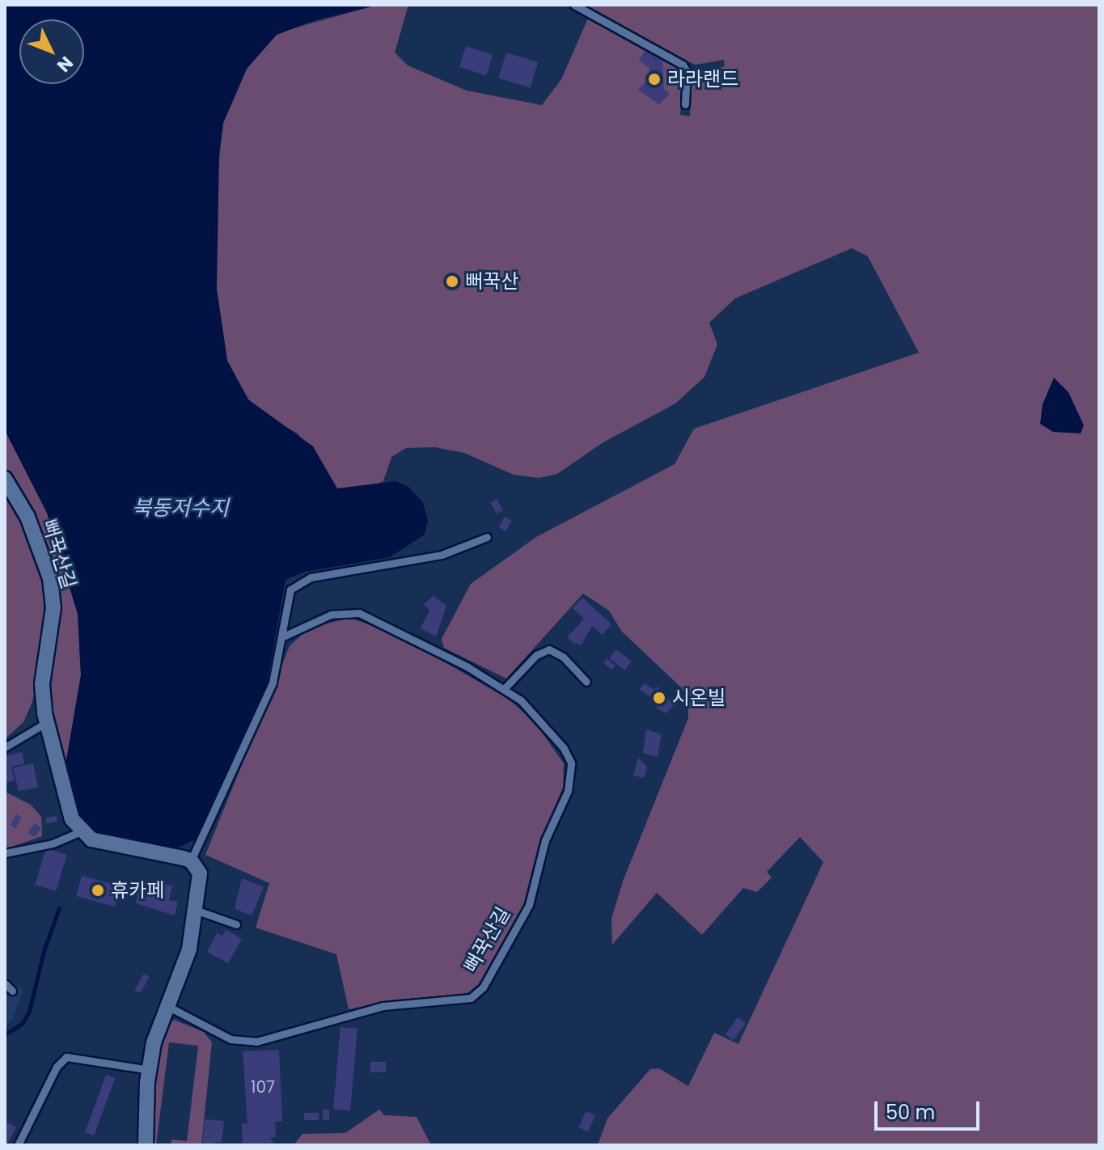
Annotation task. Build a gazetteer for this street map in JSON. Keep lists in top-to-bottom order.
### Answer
{
  "streets": {
    "street": ["뻐꾹산길"]
  },
  "water": ["북동저수지"],
  "places": [
    "라라랜드",
    "뻐꾹산",
    "시온빌",
    "휴카페"
  ],
  "house_numbers": ["107"],
  "scale_bar": "50 m",
  "north": "bottom right"
}
